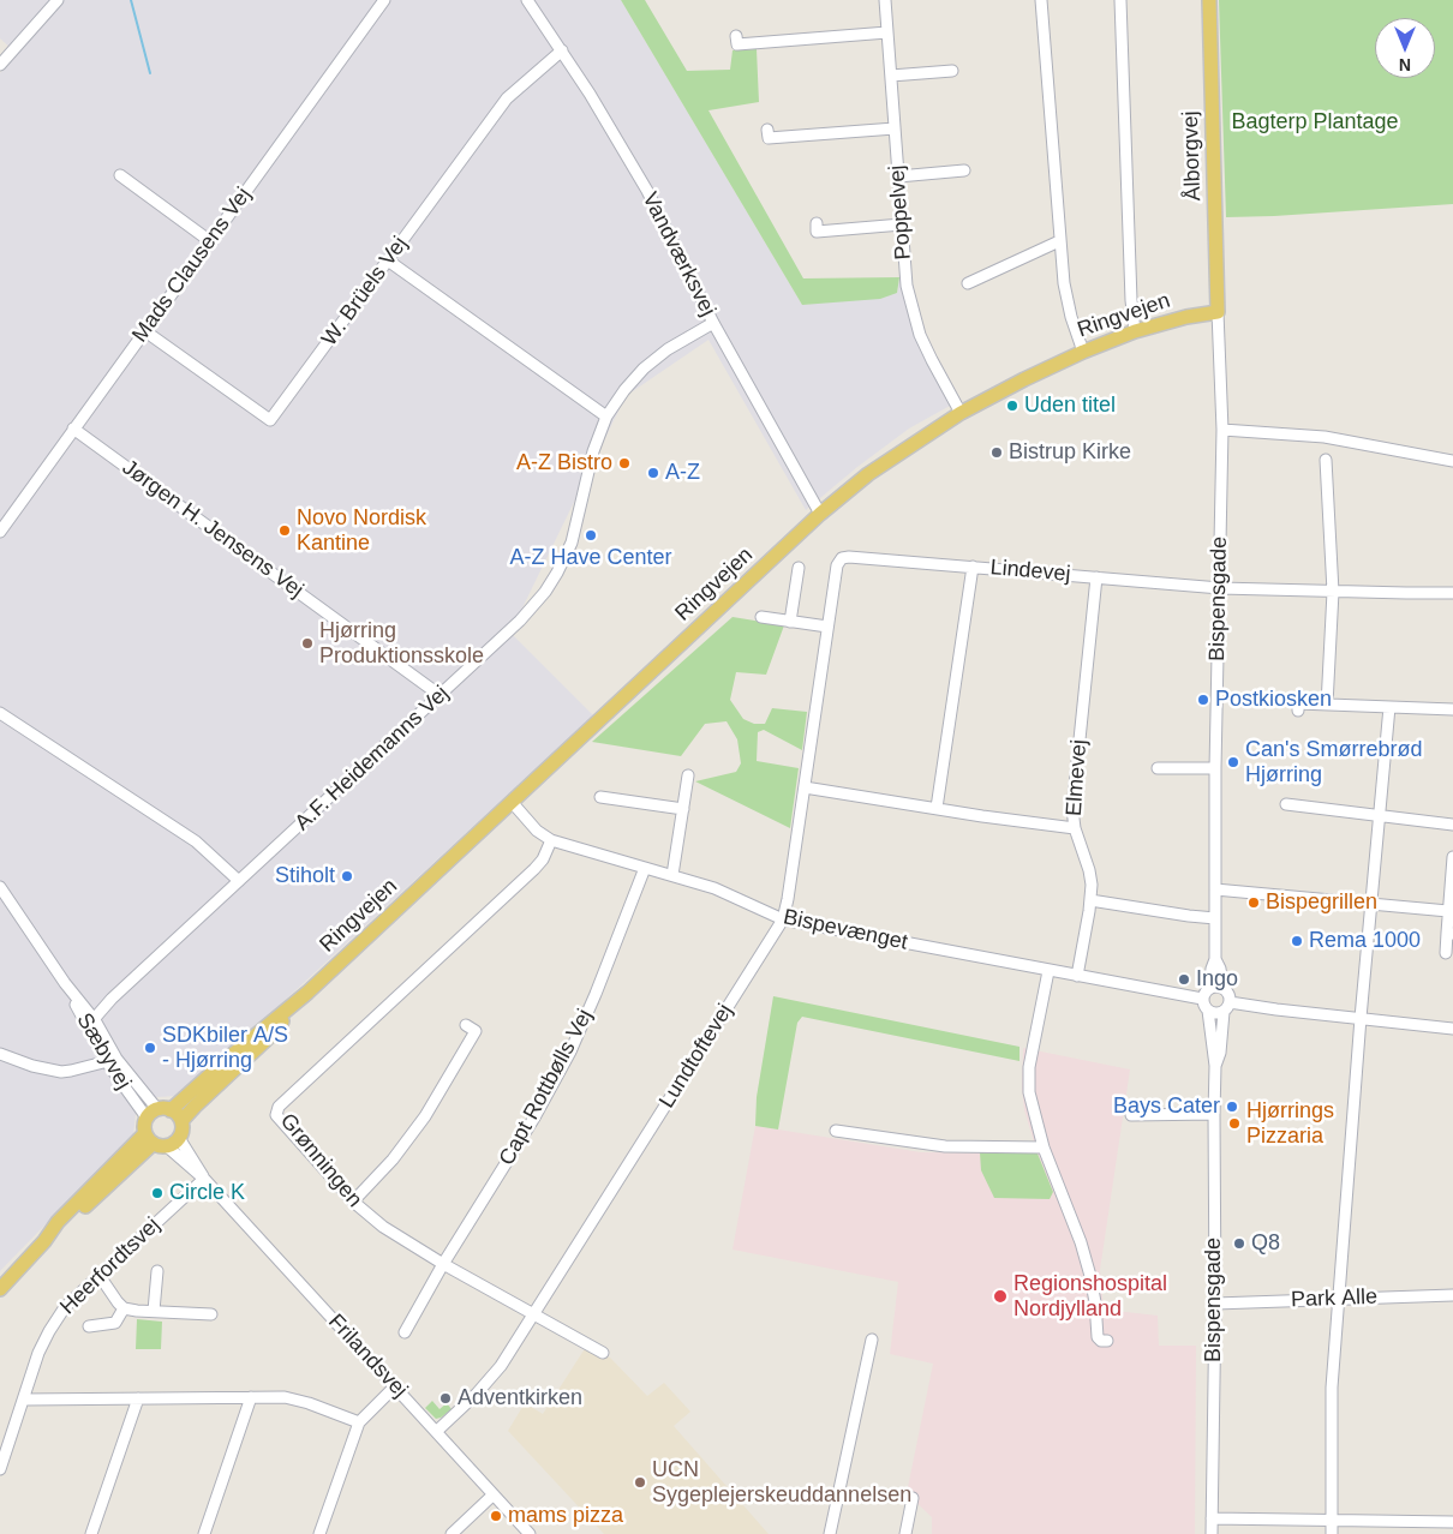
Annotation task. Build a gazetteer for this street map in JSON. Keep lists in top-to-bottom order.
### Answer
{
  "streets": {
    "main road": ["Ålborgvej", "Ringvejen"],
    "street": [
      "Poppelvej",
      "Vandværksvej",
      "Mads Clausens Vej",
      "W. Brüels Vej",
      "Jørgen H. Jensens Vej",
      "Lindevej",
      "Bispensgade",
      "A.F. Heidemanns Vej",
      "Elmevej",
      "Bispevænget",
      "Sæbyvej",
      "Lundtoftevej",
      "Capt Rottbølls Vej",
      "Grønningen",
      "Heerfordtsvej",
      "Park Alle",
      "Frilandsvej"
    ]
  },
  "crossings": [
    ["Ålborgvej", "Ringvejen"],
    ["Ålborgvej", "Bispensgade"],
    ["Poppelvej", "Ringvejen"],
    ["Vandværksvej", "W. Brüels Vej"],
    ["Vandværksvej", "Ringvejen"],
    ["Vandværksvej", "A.F. Heidemanns Vej"],
    ["Mads Clausens Vej", "W. Brüels Vej"],
    ["Mads Clausens Vej", "Jørgen H. Jensens Vej"],
    ["Ringvejen", "Bispensgade"],
    ["Ringvejen", "Bispevænget"],
    ["Ringvejen", "Sæbyvej"],
    ["Jørgen H. Jensens Vej", "A.F. Heidemanns Vej"],
    ["Lindevej", "Bispensgade"],
    ["Lindevej", "Elmevej"],
    ["Lindevej", "Lundtoftevej"],
    ["Bispensgade", "Bispevænget"],
    ["Bispensgade", "Park Alle"],
    ["A.F. Heidemanns Vej", "Sæbyvej"],
    ["Elmevej", "Bispevænget"],
    ["Bispevænget", "Lundtoftevej"],
    ["Bispevænget", "Capt Rottbølls Vej"],
    ["Bispevænget", "Grønningen"],
    ["Lundtoftevej", "Grønningen"],
    ["Lundtoftevej", "Frilandsvej"],
    ["Capt Rottbølls Vej", "Grønningen"],
    ["Heerfordtsvej", "Frilandsvej"]
  ],
  "parks": ["Bagterp Plantage"],
  "places": [
    "Uden titel",
    "Bistrup Kirke",
    "A-Z Bistro",
    "A-Z",
    "Novo Nordisk Kantine",
    "A-Z Have Center",
    "Hjørring Produktionsskole",
    "Postkiosken",
    "Can's Smørrebrød Hjørring",
    "Stiholt",
    "Bispegrillen",
    "Rema 1000",
    "Ingo",
    "SDKbiler A/S - Hjørring",
    "Bays Cater",
    "Hjørrings Pizzaria",
    "Circle K",
    "Q8",
    "Regionshospital Nordjylland",
    "Adventkirken",
    "UCN Sygeplejerskeuddannelsen",
    "mams pizza"
  ],
  "north": "bottom"
}
